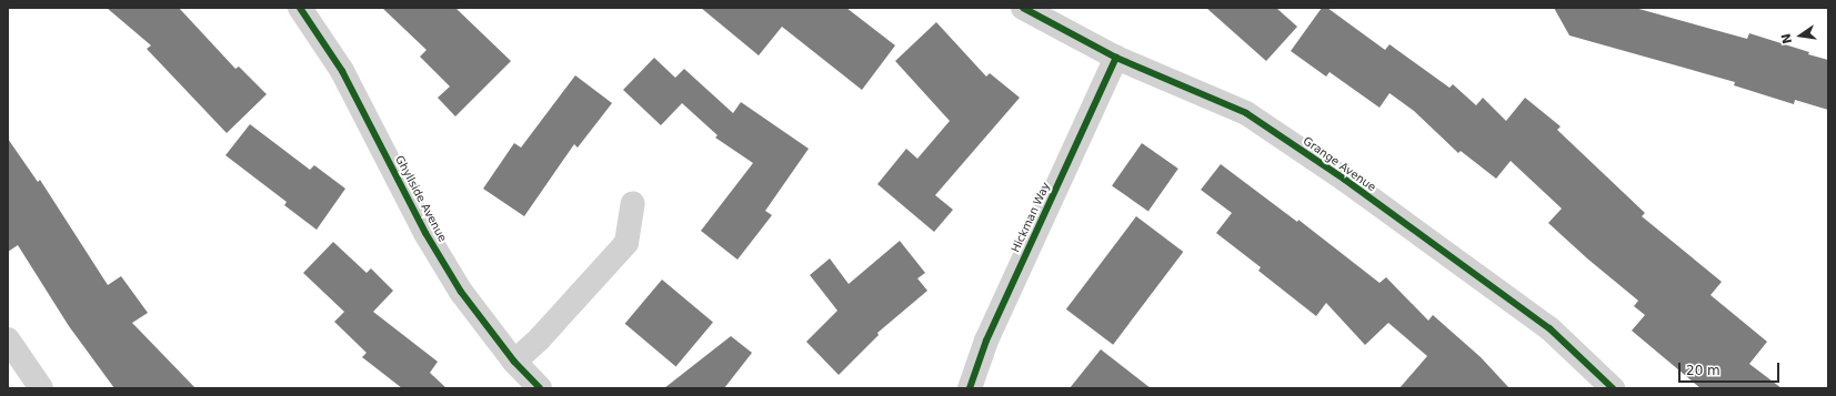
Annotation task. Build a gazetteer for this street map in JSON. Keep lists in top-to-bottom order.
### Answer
{
  "streets": {
    "street": ["Grange Avenue", "Ghyllside Avenue", "Hickman Way"]
  },
  "crossings": [
    ["Grange Avenue", "Hickman Way"]
  ],
  "scale_bar": "20 m",
  "north": "left"
}
